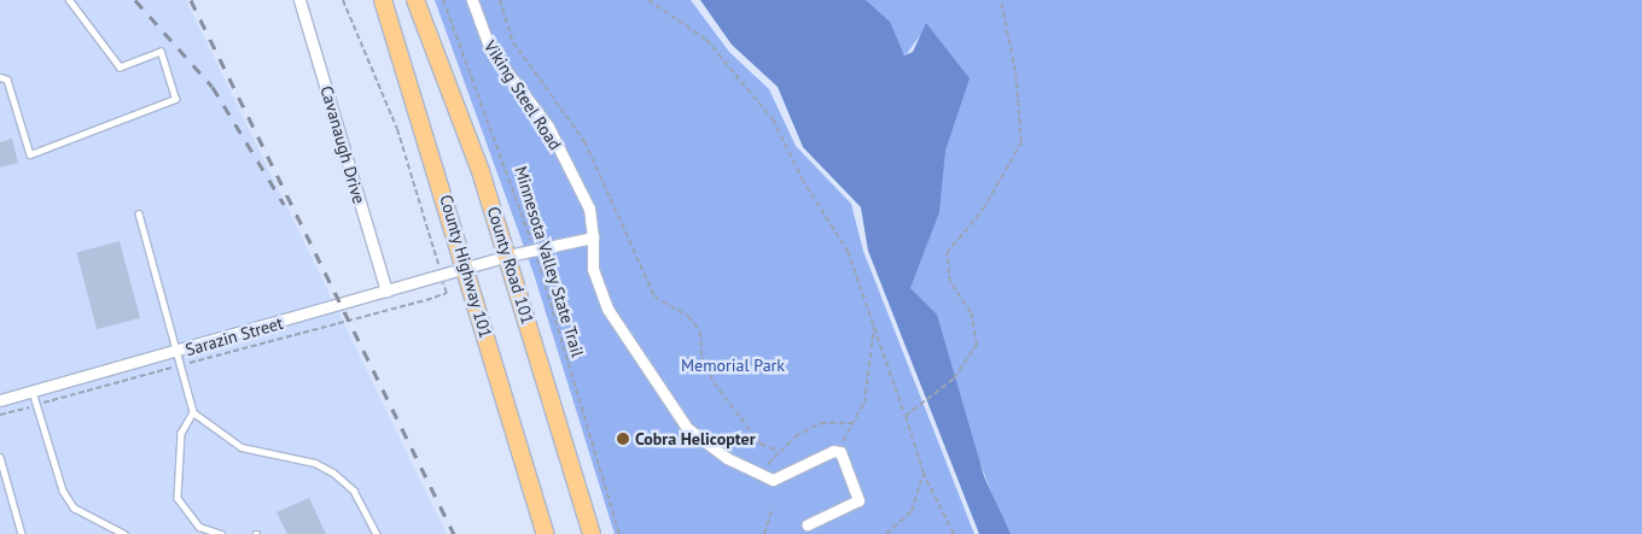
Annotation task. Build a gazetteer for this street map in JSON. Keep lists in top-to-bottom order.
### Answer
{
  "streets": {
    "main road": ["County Road 101", "County Highway 101"],
    "street": ["Viking Steel Road", "Cavanaugh Drive", "Sarazin Street"],
    "path": ["Minnesota Valley State Trail"]
  },
  "crossings": [
    ["Cavanaugh Drive", "Sarazin Street"],
    ["County Highway 101", "Sarazin Street"]
  ],
  "parks": ["Memorial Park"],
  "places": ["Cobra Helicopter"]
}
